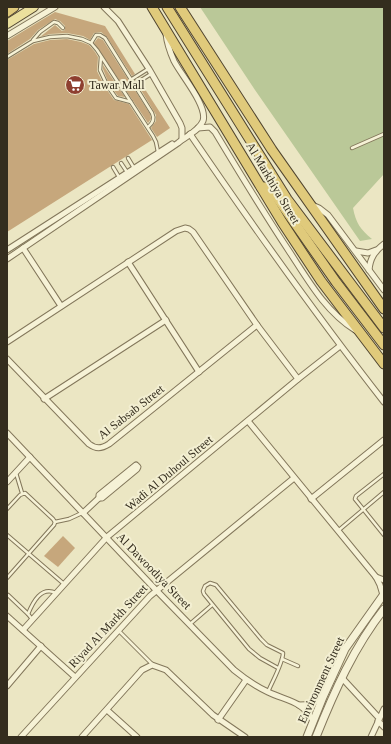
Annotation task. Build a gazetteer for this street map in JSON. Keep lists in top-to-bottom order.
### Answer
{
  "streets": {
    "highway": ["Al Markhiya Street"],
    "street": [
      "Al Sabsab Street",
      "Wadi Al Duhoul Street",
      "Al Dawoodiya Street",
      "Riyad Al Markh Street",
      "Environment Street"
    ]
  },
  "crossings": [
    ["Wadi Al Duhoul Street", "Al Dawoodiya Street"],
    ["Al Dawoodiya Street", "Riyad Al Markh Street"],
    ["Al Dawoodiya Street", "Environment Street"]
  ],
  "places": {
    "supermarket": ["Tawar Mall"]
  }
}
